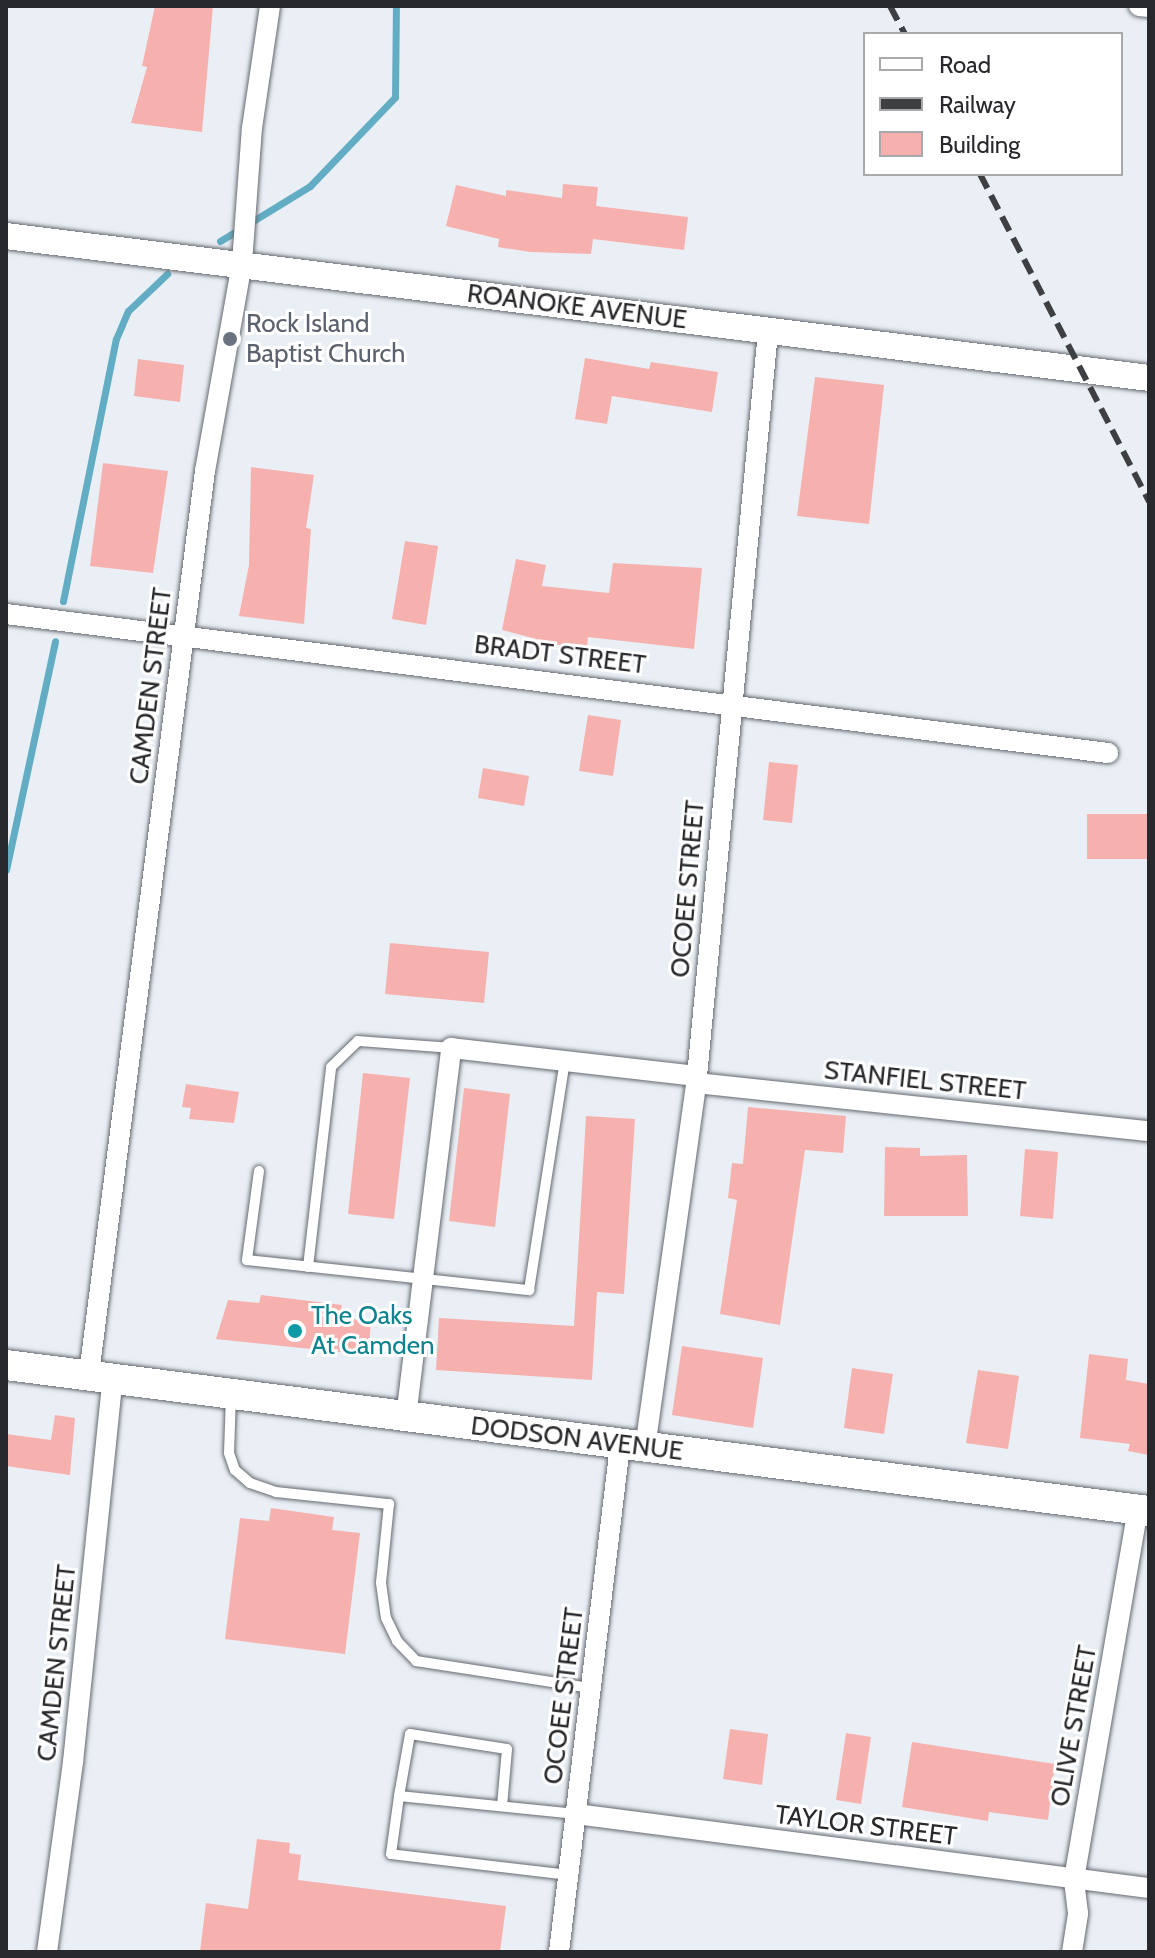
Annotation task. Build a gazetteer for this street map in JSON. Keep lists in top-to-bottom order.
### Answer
{
  "streets": {
    "main road": ["DODSON AVENUE"],
    "street": [
      "ROANOKE AVENUE",
      "BRADT STREET",
      "CAMDEN STREET",
      "OCOEE STREET",
      "STANFIEL STREET",
      "OLIVE STREET",
      "TAYLOR STREET"
    ]
  },
  "crossings": [
    ["ROANOKE AVENUE", "CAMDEN STREET"],
    ["ROANOKE AVENUE", "OCOEE STREET"],
    ["BRADT STREET", "CAMDEN STREET"],
    ["BRADT STREET", "OCOEE STREET"],
    ["CAMDEN STREET", "DODSON AVENUE"],
    ["OCOEE STREET", "STANFIEL STREET"],
    ["OCOEE STREET", "DODSON AVENUE"],
    ["OCOEE STREET", "TAYLOR STREET"],
    ["DODSON AVENUE", "OLIVE STREET"],
    ["OLIVE STREET", "TAYLOR STREET"]
  ],
  "places": ["Rock Island Baptist Church", "The Oaks At Camden"],
  "legend": ["Road", "Railway", "Building"]
}
